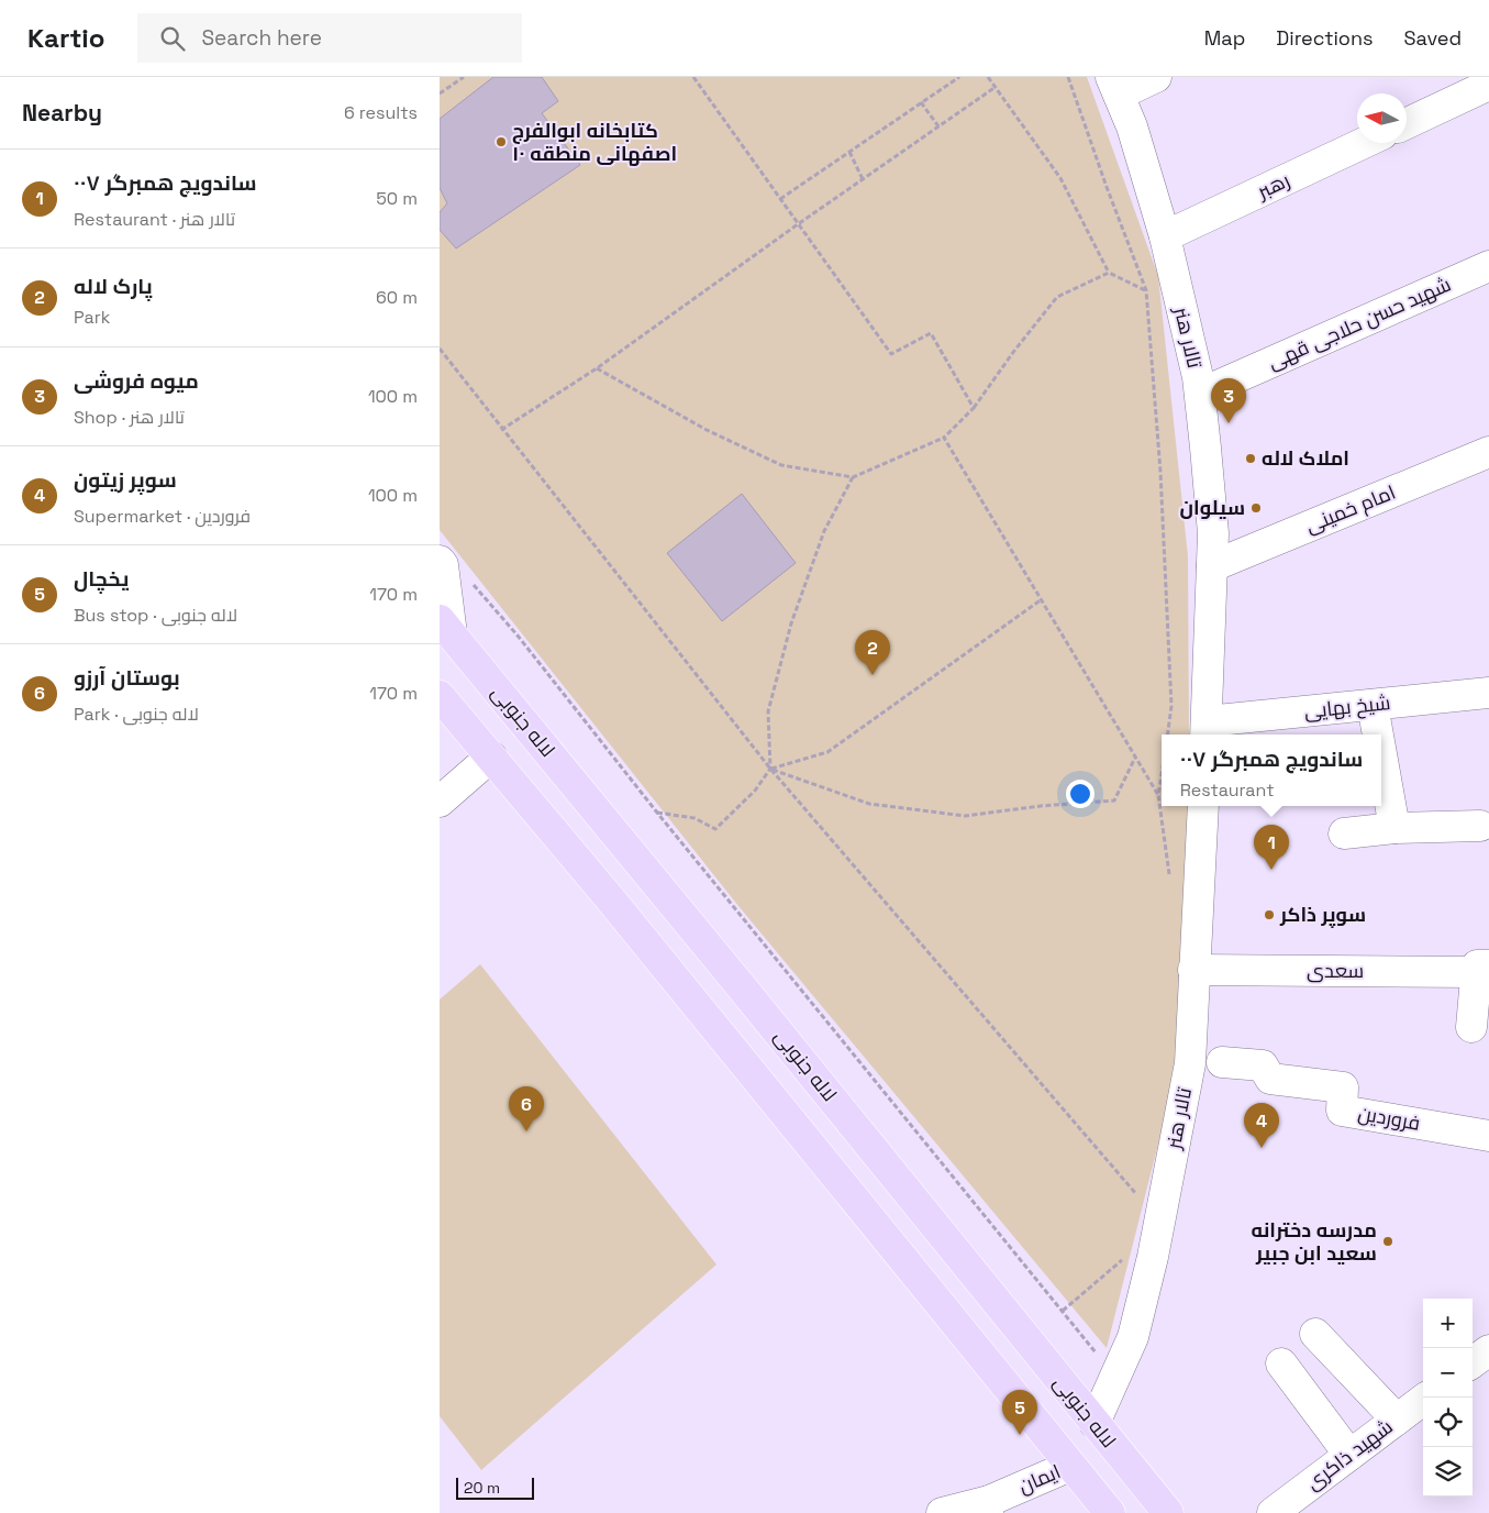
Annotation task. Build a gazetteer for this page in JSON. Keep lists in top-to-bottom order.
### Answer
{
  "streets": {
    "main road": ["لاله جنوبی"],
    "street": [
      "رهبر",
      "شهید حسن حلاجی قهی",
      "تالار هنر",
      "امام خمینی",
      "شیخ بهایی",
      "سعدی",
      "فروردین",
      "شهید ذاکری",
      "ایمان"
    ]
  },
  "crossings": [
    ["رهبر", "تالار هنر"],
    ["شهید حسن حلاجی قهی", "تالار هنر"],
    ["تالار هنر", "امام خمینی"],
    ["تالار هنر", "شیخ بهایی"],
    ["تالار هنر", "لاله جنوبی"],
    ["تالار هنر", "سعدی"]
  ],
  "places": [
    "کتابخانه ابوالفرج اصفهانی منطقه ۱۰",
    "املاک لاله",
    "سیلوان",
    "سوپر ذاکر",
    "مدرسه دخترانه سعید ابن جبیر"
  ],
  "scale_bar": "20 m",
  "north": "left",
  "page": {
    "header": "Kartio",
    "search": "Search here",
    "nav": ["Map", "Directions", "Saved"],
    "heading": ["Nearby", "6 results"],
    "list": [
      {
        "mark": "1",
        "name": "ساندویچ همبرگر ۰۰۷",
        "note": "Restaurant · تالار هنر",
        "value": "50 m"
      },
      {
        "mark": "2",
        "name": "پارک لاله",
        "note": "Park",
        "value": "60 m"
      },
      {
        "mark": "3",
        "name": "میوه فروشی",
        "note": "Shop · تالار هنر",
        "value": "100 m"
      },
      {
        "mark": "4",
        "name": "سوپر زیتون",
        "note": "Supermarket · فروردین",
        "value": "100 m"
      },
      {
        "mark": "5",
        "name": "یخچال",
        "note": "Bus stop · لاله جنوبی",
        "value": "170 m"
      },
      {
        "mark": "6",
        "name": "بوستان آرزو",
        "note": "Park · لاله جنوبی",
        "value": "170 m"
      }
    ],
    "pins": [
      "3",
      "2",
      "1",
      "6",
      "4",
      "5"
    ],
    "popup": ["ساندویچ همبرگر ۰۰۷", "Restaurant"],
    "map_buttons": ["+", "−"],
    "scale": "20 m"
  }
}
